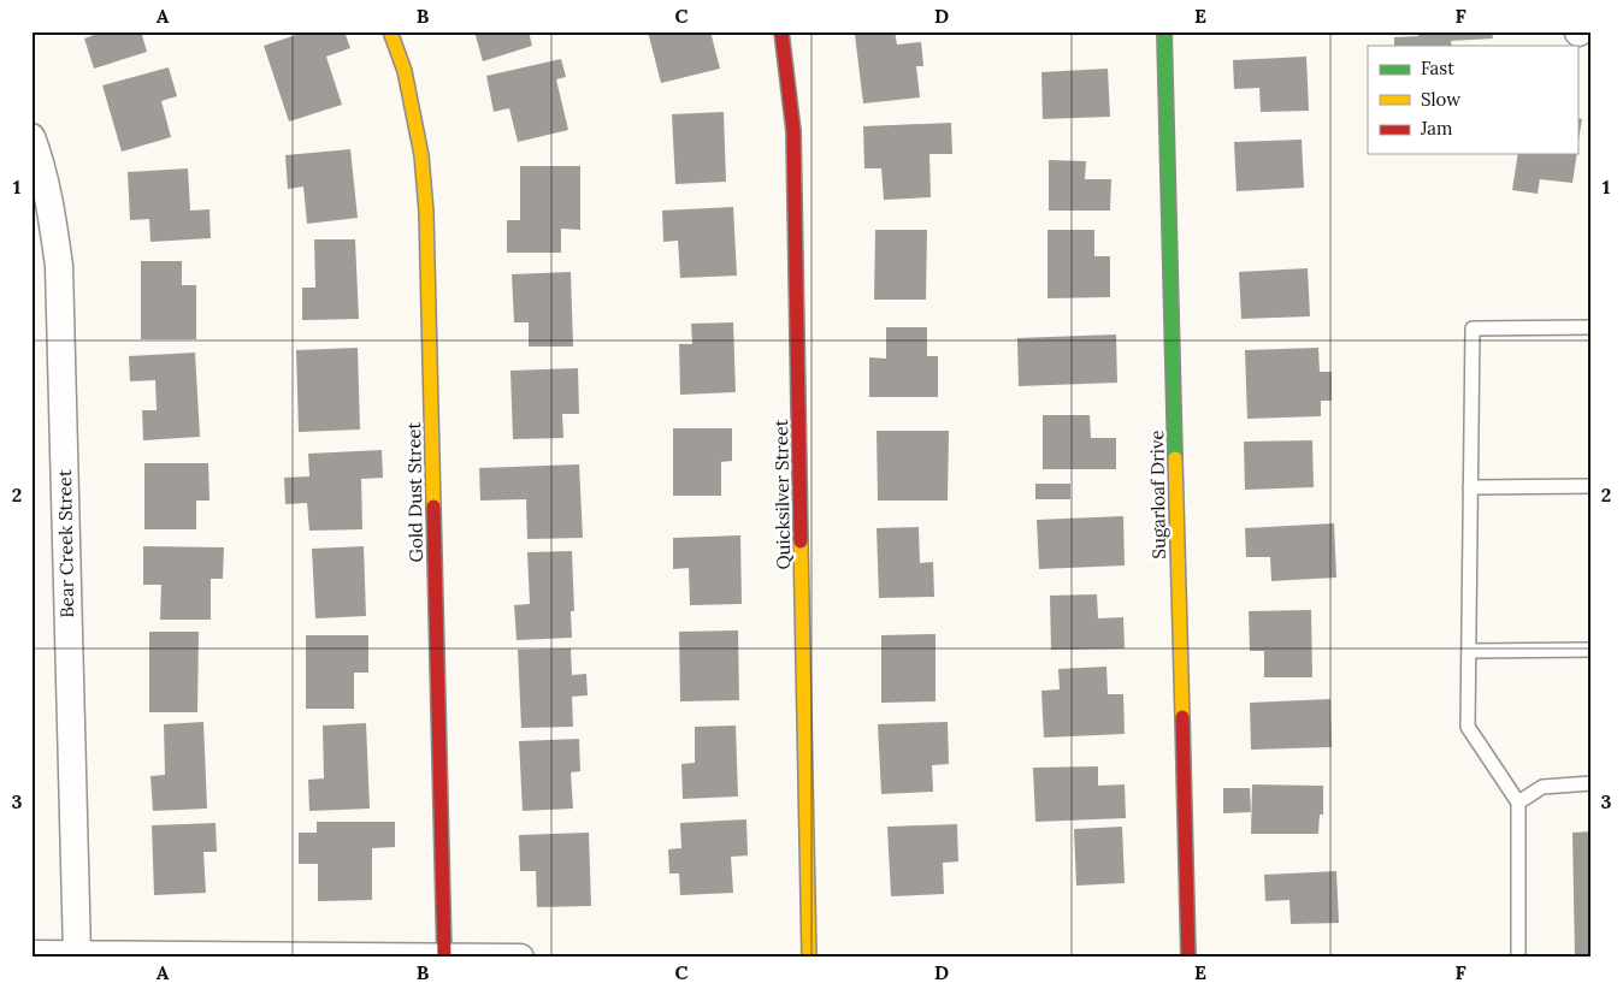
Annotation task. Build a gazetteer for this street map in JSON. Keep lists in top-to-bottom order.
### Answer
{
  "streets": {
    "street": [
      "Gold Dust Street",
      "Quicksilver Street",
      "Sugarloaf Drive",
      "Bear Creek Street"
    ]
  },
  "legend": ["Fast", "Slow", "Jam"],
  "grid": {
    "columns": [
      "A",
      "B",
      "C",
      "D",
      "E",
      "F"
    ],
    "rows": ["1", "2", "3"]
  }
}
